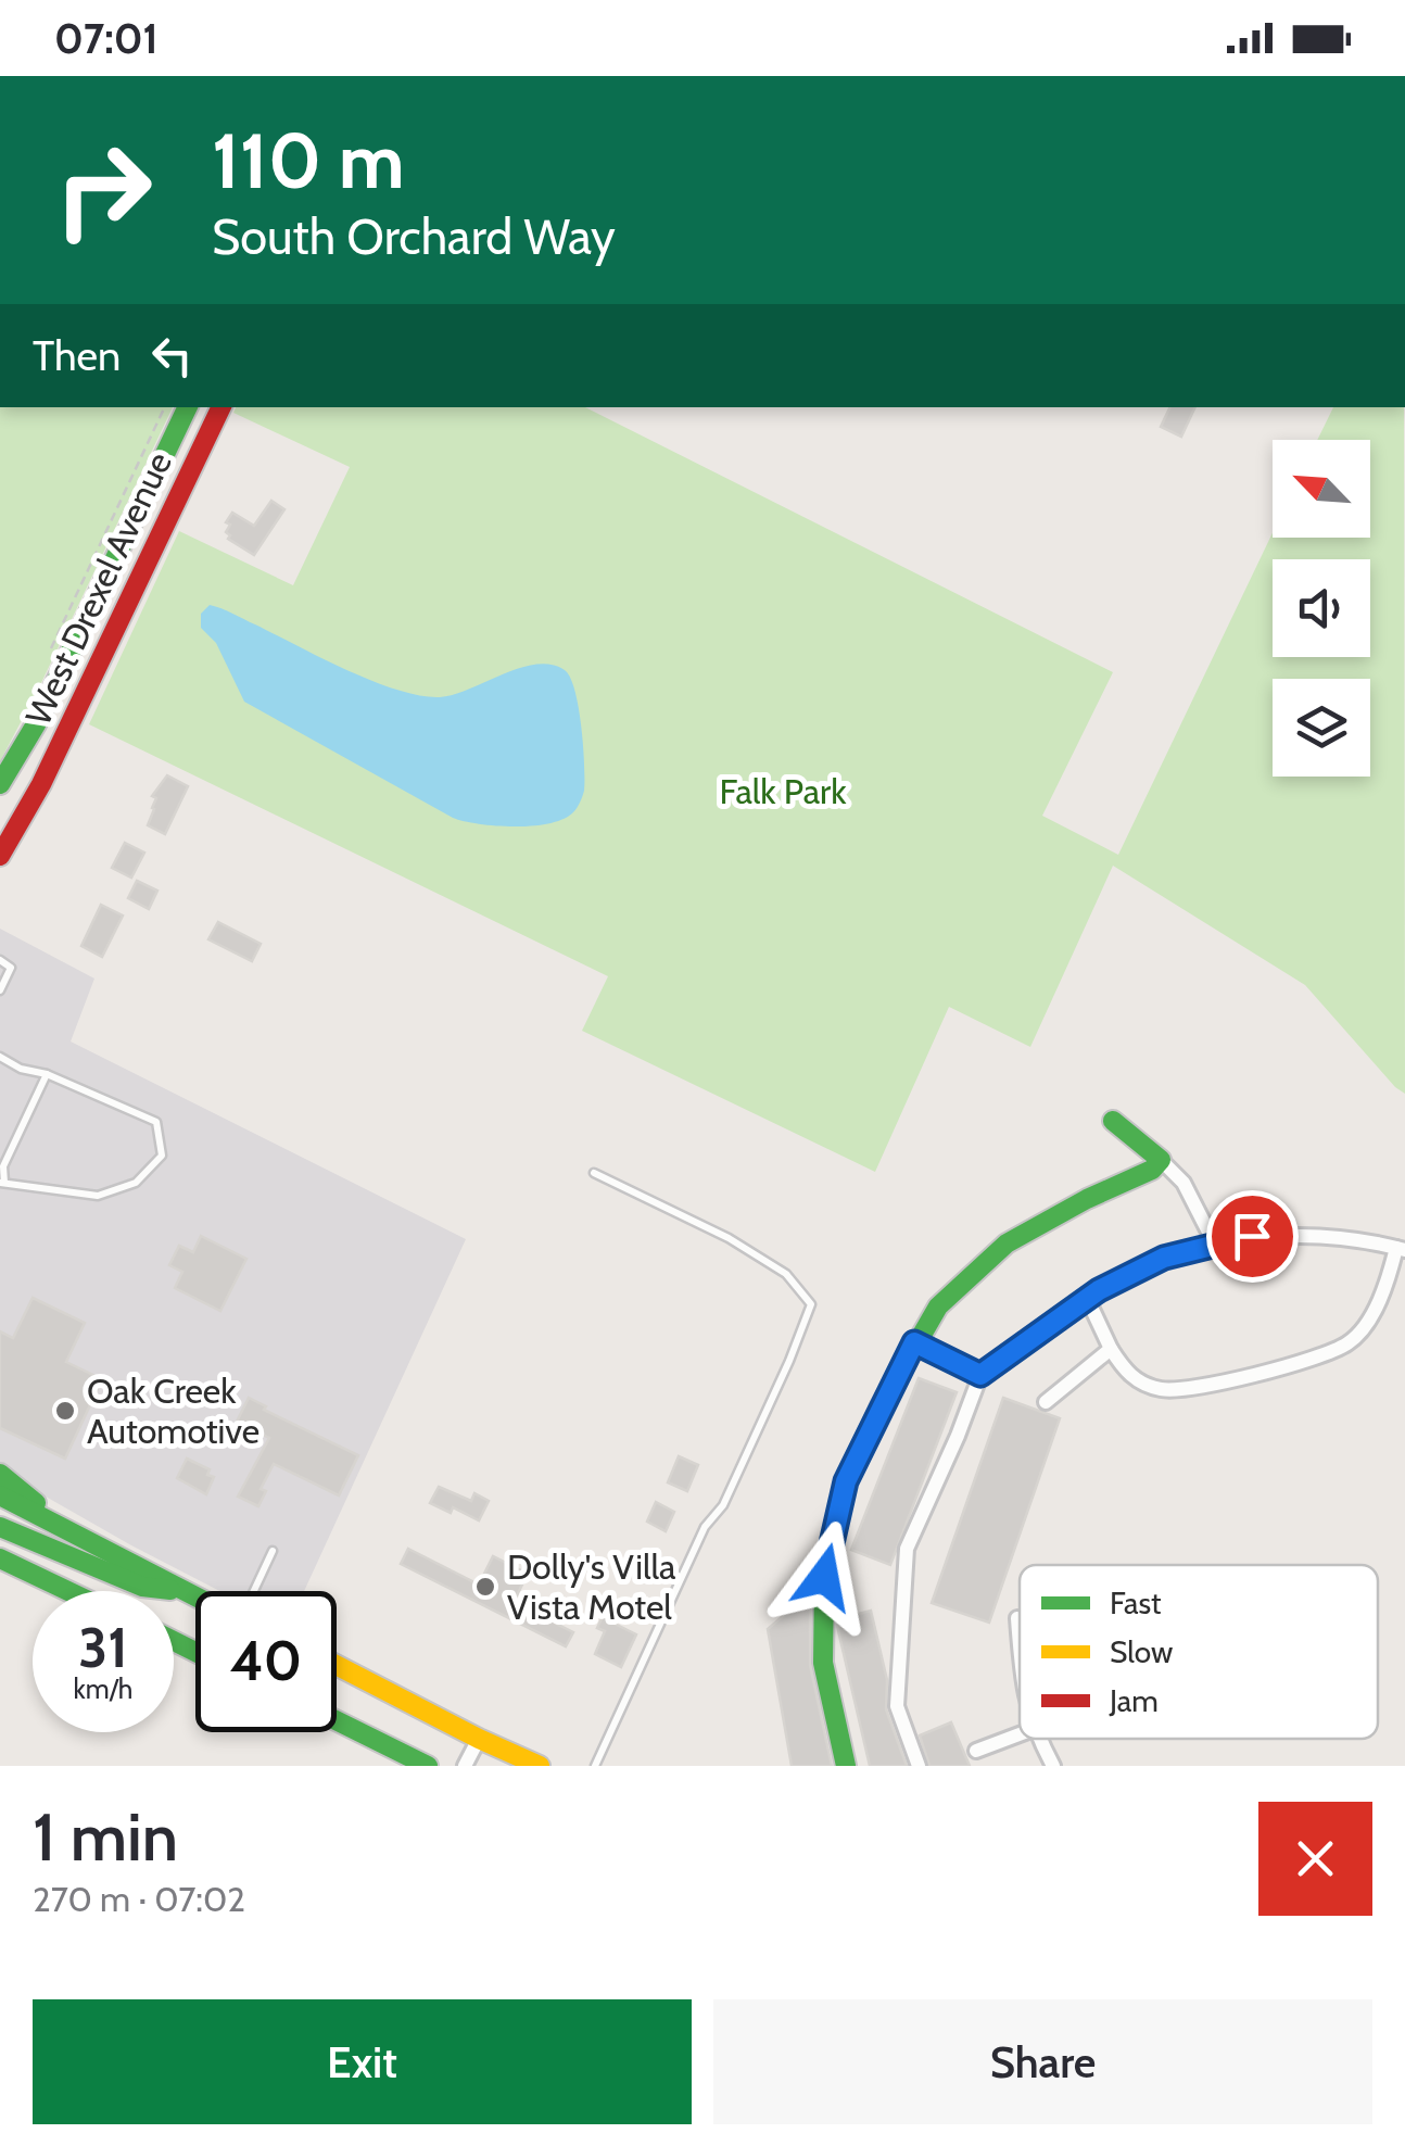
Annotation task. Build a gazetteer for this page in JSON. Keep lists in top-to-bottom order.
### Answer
{
  "streets": {
    "street": ["West Drexel Avenue"]
  },
  "parks": ["Falk Park"],
  "places": ["Oak Creek Automotive", "Dolly's Villa Vista Motel"],
  "legend": ["Fast", "Slow", "Jam"],
  "north": "top left",
  "page": {
    "status": "07:01",
    "turn": ["110 m", "South Orchard Way"],
    "then": "Then",
    "speed": "31 km/h",
    "limit": "40",
    "heading": ["1 min", "270 m · 07:02"],
    "buttons": ["Exit", "Share"]
  }
}
